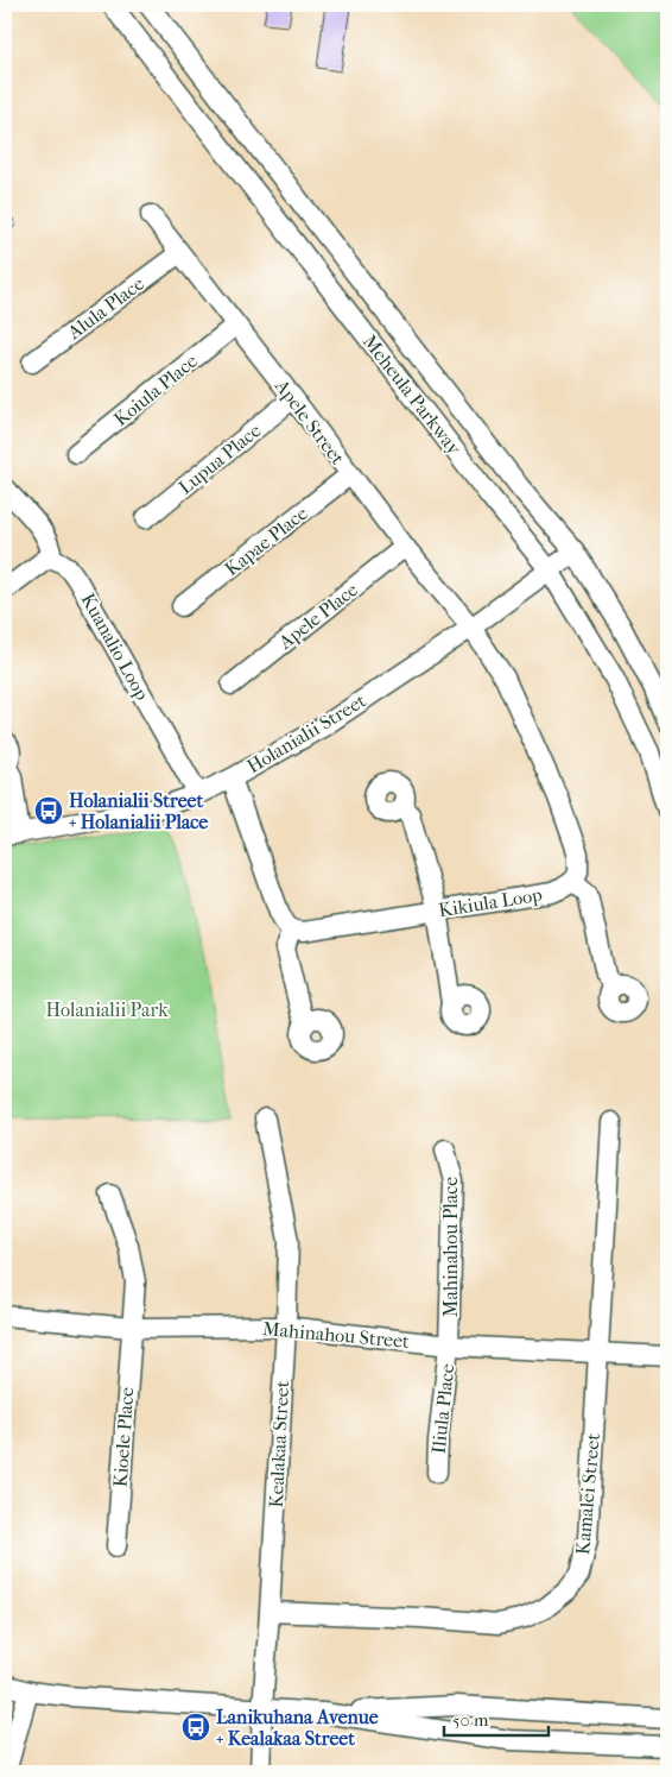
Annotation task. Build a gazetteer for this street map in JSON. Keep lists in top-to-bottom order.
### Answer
{
  "streets": {
    "street": [
      "Alula Place",
      "Koiula Place",
      "Meheula Parkway",
      "Apele Street",
      "Lupua Place",
      "Kapae Place",
      "Apele Place",
      "Kuanalio Loop",
      "Holanialii Street",
      "Kikiula Loop",
      "Mahinahou Place",
      "Mahinahou Street",
      "Iliula Place",
      "Kioele Place",
      "Kealakaa Street",
      "Kamalei Street"
    ]
  },
  "crossings": [
    ["Alula Place", "Apele Street"],
    ["Koiula Place", "Apele Street"],
    ["Meheula Parkway", "Holanialii Street"],
    ["Apele Street", "Lupua Place"],
    ["Apele Street", "Kapae Place"],
    ["Apele Street", "Apele Place"],
    ["Apele Street", "Holanialii Street"],
    ["Kuanalio Loop", "Holanialii Street"],
    ["Mahinahou Place", "Mahinahou Street"],
    ["Mahinahou Place", "Iliula Place"],
    ["Mahinahou Street", "Iliula Place"],
    ["Mahinahou Street", "Kioele Place"],
    ["Mahinahou Street", "Kealakaa Street"],
    ["Mahinahou Street", "Kamalei Street"],
    ["Kealakaa Street", "Kamalei Street"]
  ],
  "parks": ["Holanialii Park"],
  "places": {
    "bus stop": ["Holanialii Street + Holanialii Place", "Lanikuhana Avenue + Kealakaa Street"]
  },
  "scale_bar": "50 m"
}
